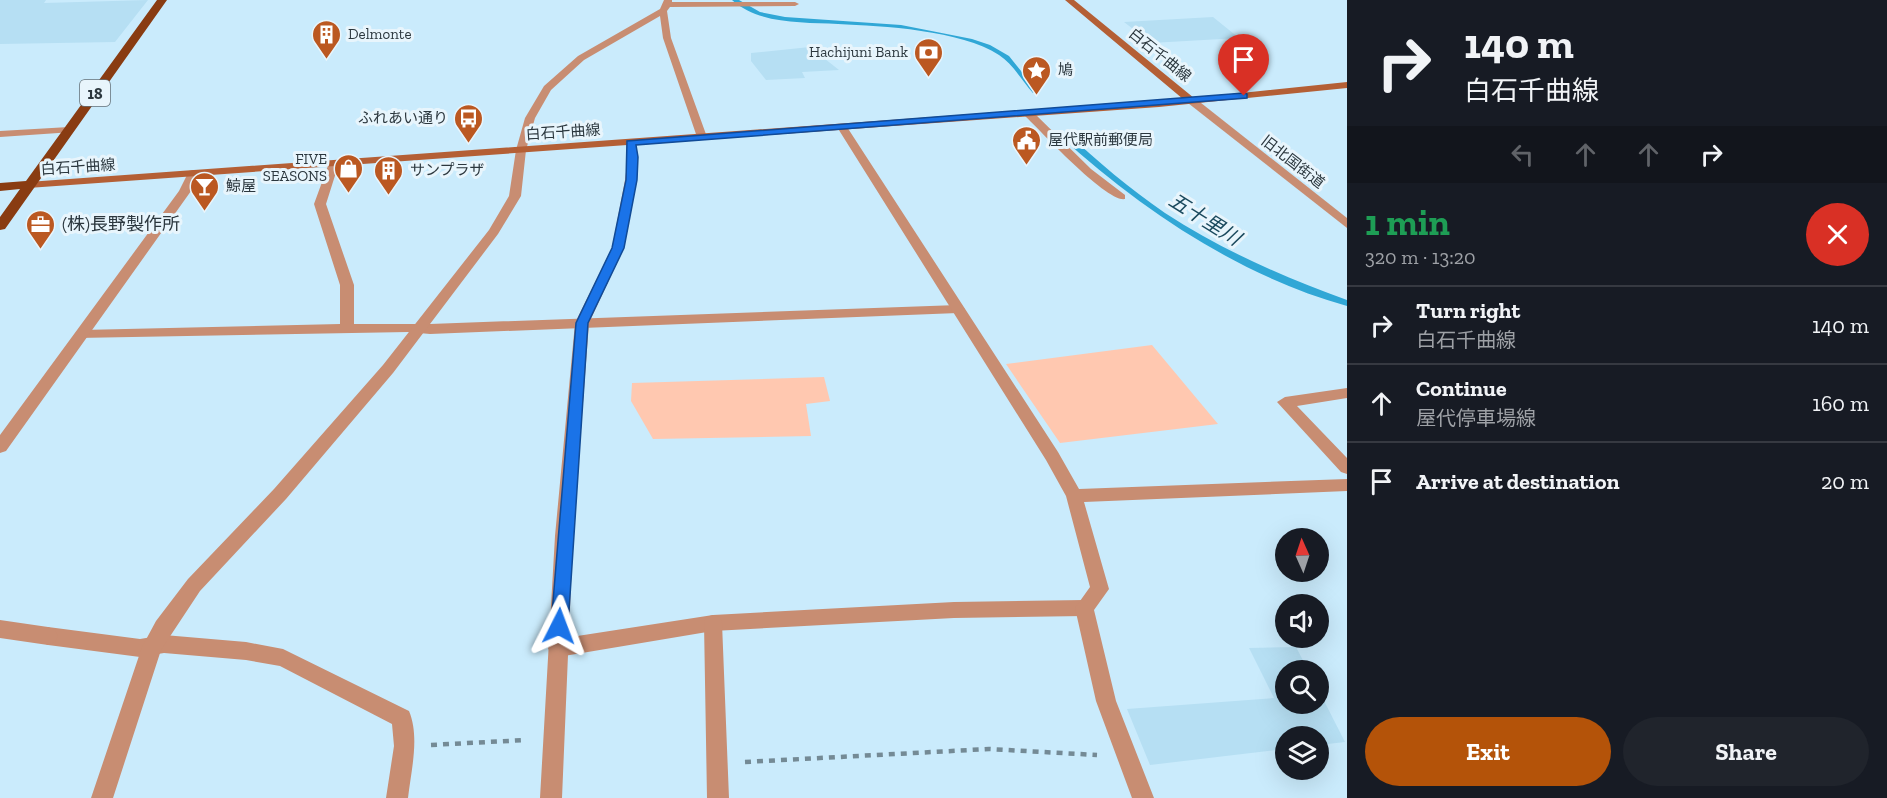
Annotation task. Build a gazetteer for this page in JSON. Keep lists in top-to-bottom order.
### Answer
{
  "streets": {
    "highway": ["18"],
    "main road": ["白石千曲線"],
    "street": ["旧北国街道"]
  },
  "crossings": [
    ["白石千曲線", "18"],
    ["白石千曲線", "旧北国街道"]
  ],
  "water": ["五十里川"],
  "places": {
    "building": ["Delmonte", "サンプラザ"],
    "bank": ["Hachijuni Bank"],
    "place": ["鳩"],
    "bus stop": ["ふれあい通り"],
    "public building": ["屋代駅前郵便局"],
    "shop": ["FIVE SEASONS"],
    "bar": ["鯨屋"],
    "office": ["(株)長野製作所"]
  },
  "north": "top",
  "page": {
    "turn": ["140 m", "白石千曲線"],
    "heading": ["1 min", "320 m · 13:20"],
    "list": [
      {
        "name": "Turn right",
        "note": "白石千曲線",
        "value": "140 m"
      },
      {
        "name": "Continue",
        "note": "屋代停車場線",
        "value": "160 m"
      },
      {
        "name": "Arrive at destination",
        "value": "20 m"
      }
    ],
    "buttons": ["Exit", "Share"]
  }
}
